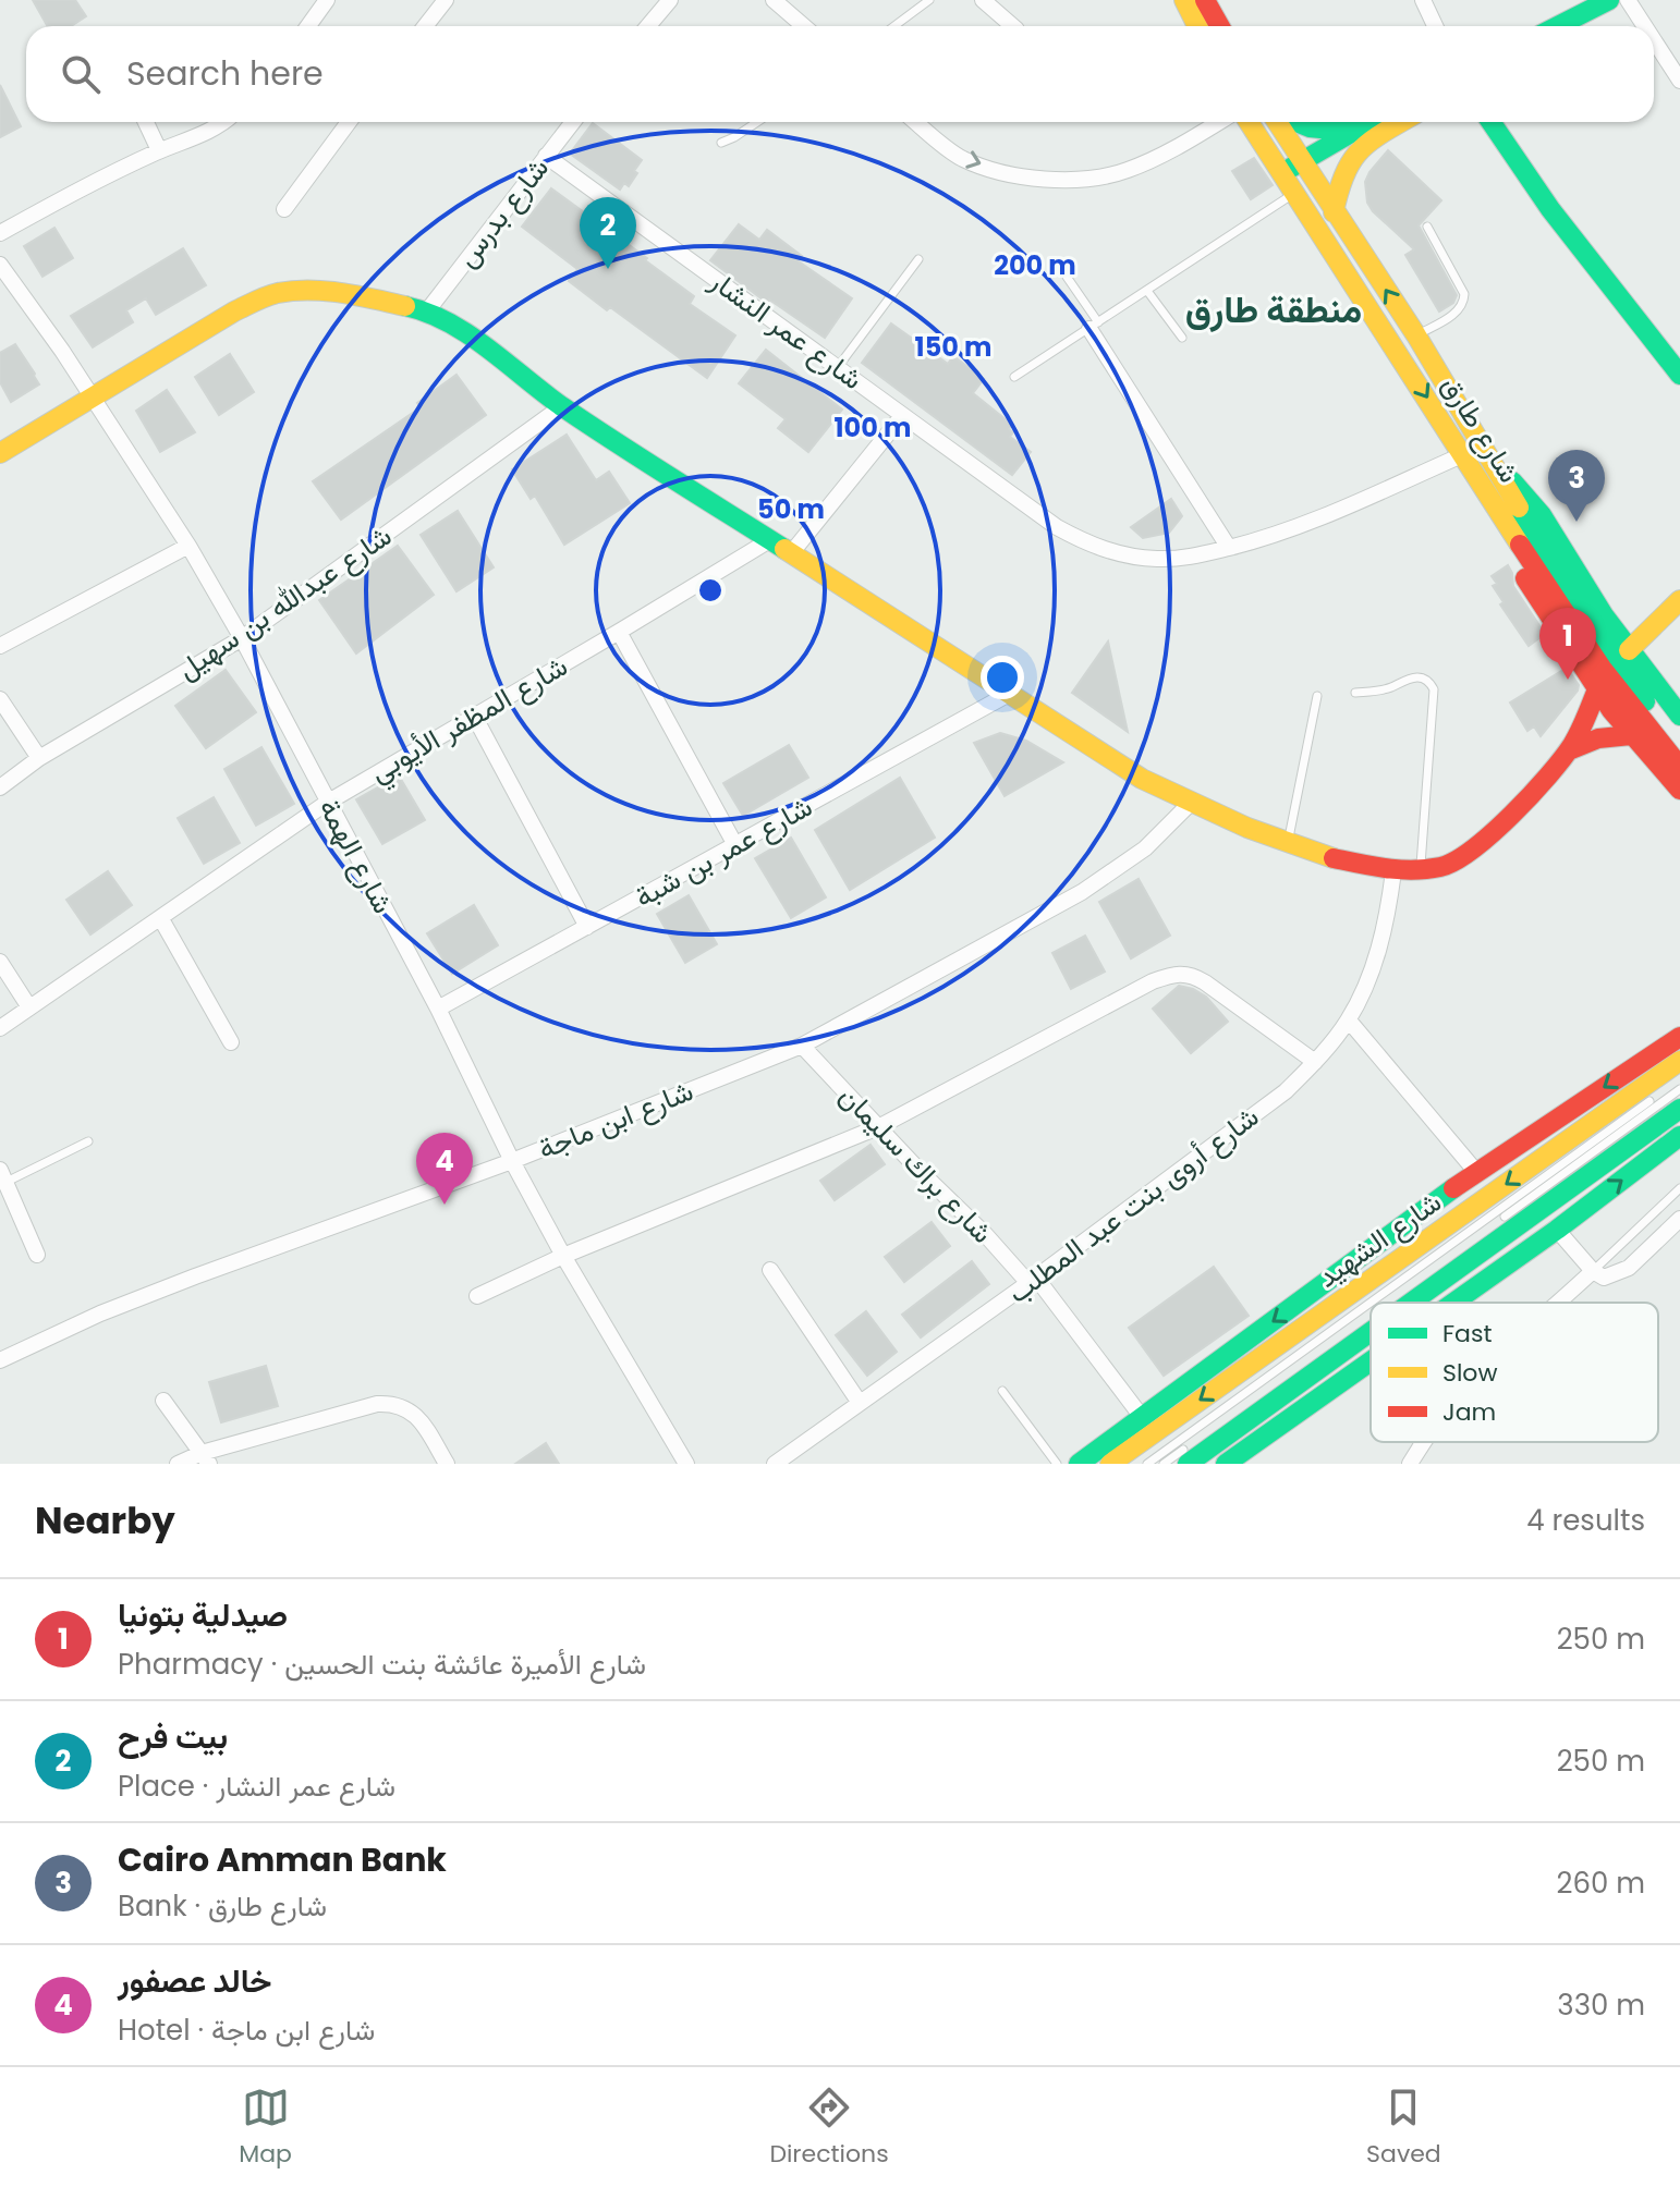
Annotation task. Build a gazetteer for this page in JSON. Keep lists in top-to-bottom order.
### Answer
{
  "streets": {
    "main road": ["شارع طارق", "شارع الشهيد"],
    "street": [
      "شارع بدرس",
      "شارع عمر النشار",
      "شارع عبدالله بن سهيل",
      "شارع المظفر الأيوبي",
      "شارع عمر بن شبة",
      "شارع الهمة",
      "شارع ابن ماجة",
      "شارع براك سليمان",
      "شارع أروى بنت عبد المطلب"
    ]
  },
  "crossings": [
    ["شارع بدرس", "شارع عمر النشار"],
    ["شارع عمر النشار", "شارع طارق"],
    ["شارع عبدالله بن سهيل", "شارع الهمة"],
    ["شارع المظفر الأيوبي", "شارع الهمة"],
    ["شارع عمر بن شبة", "شارع الهمة"],
    ["شارع الهمة", "شارع ابن ماجة"],
    ["شارع ابن ماجة", "شارع براك سليمان"],
    ["شارع براك سليمان", "شارع أروى بنت عبد المطلب"]
  ],
  "districts": ["منطقة طارق"],
  "legend": ["Fast", "Slow", "Jam"],
  "page": {
    "search": "Search here",
    "pins": [
      "2",
      "3",
      "1",
      "4"
    ],
    "heading": ["Nearby", "4 results"],
    "list": [
      {
        "mark": "1",
        "name": "صيدلية بتونيا",
        "note": "Pharmacy · شارع الأميرة عائشة بنت الحسين",
        "value": "250 m"
      },
      {
        "mark": "2",
        "name": "بيت فرح",
        "note": "Place · شارع عمر النشار",
        "value": "250 m"
      },
      {
        "mark": "3",
        "name": "Cairo Amman Bank",
        "note": "Bank · شارع طارق",
        "value": "260 m"
      },
      {
        "mark": "4",
        "name": "خالد عصفور",
        "note": "Hotel · شارع ابن ماجة",
        "value": "330 m"
      }
    ],
    "nav": ["Map", "Directions", "Saved"]
  },
  "rings": [
    "200 m",
    "150 m",
    "100 m",
    "50 m"
  ]
}
